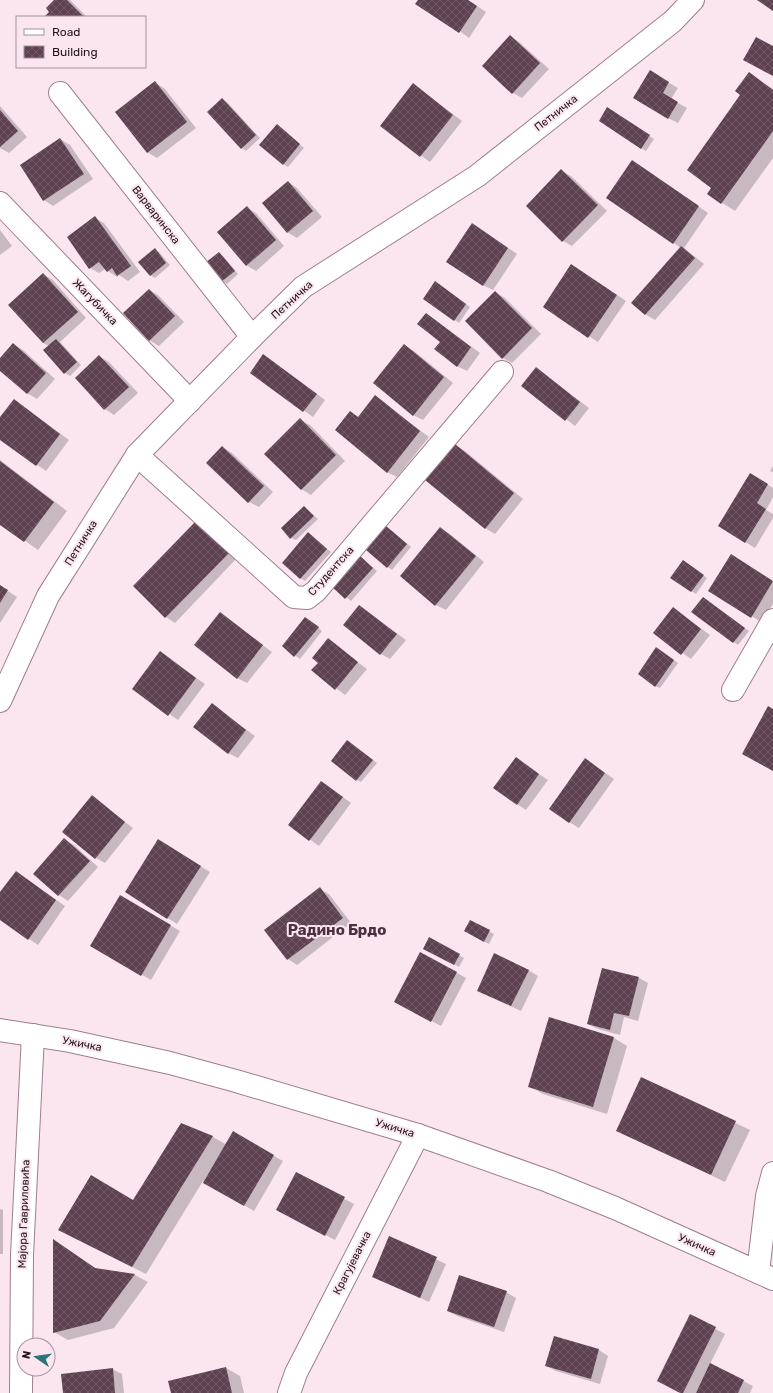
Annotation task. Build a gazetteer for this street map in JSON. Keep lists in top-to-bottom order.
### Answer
{
  "streets": {
    "street": [
      "Петничка",
      "Варваринска",
      "Жагубичка",
      "Студентска",
      "Ужичка",
      "Мајора Гавриловића",
      "Крагујевачка"
    ]
  },
  "crossings": [
    ["Петничка", "Варваринска"],
    ["Петничка", "Жагубичка"],
    ["Петничка", "Студентска"],
    ["Ужичка", "Мајора Гавриловића"],
    ["Ужичка", "Крагујевачка"]
  ],
  "districts": ["Радино Брдо"],
  "legend": ["Road", "Building"],
  "north": "left"
}
